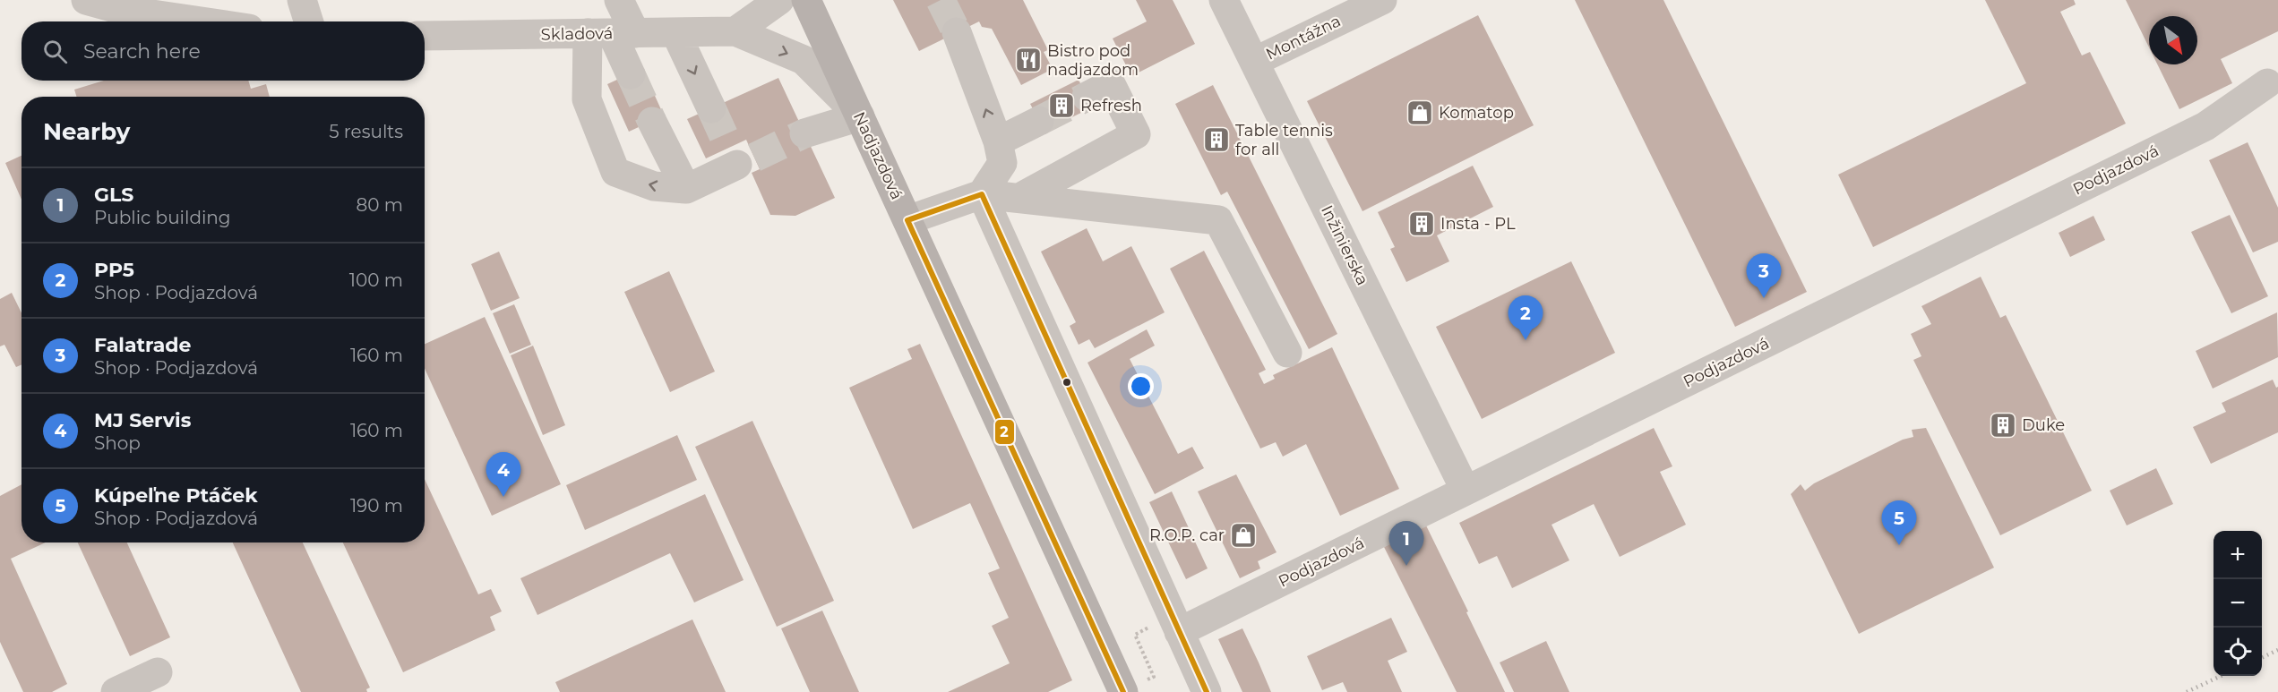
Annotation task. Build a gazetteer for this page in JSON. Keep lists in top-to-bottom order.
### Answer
{
  "streets": {
    "main road": ["Nadjazdová"],
    "street": [
      "Skladová",
      "Montážna",
      "Podjazdová",
      "Inžinierska"
    ]
  },
  "crossings": [
    ["Skladová", "Nadjazdová"],
    ["Montážna", "Inžinierska"],
    ["Podjazdová", "Inžinierska"]
  ],
  "places": {
    "restaurant": ["Bistro pod nadjazdom"],
    "building": [
      "Refresh",
      "Table tennis for all",
      "Insta - PL",
      "Duke"
    ],
    "shop": ["Komatop", "R.O.P. car"]
  },
  "lines": ["transit line 2"],
  "north": "bottom right",
  "page": {
    "search": "Search here",
    "heading": ["Nearby", "5 results"],
    "list": [
      {
        "mark": "1",
        "name": "GLS",
        "note": "Public building",
        "value": "80 m"
      },
      {
        "mark": "2",
        "name": "PP5",
        "note": "Shop · Podjazdová",
        "value": "100 m"
      },
      {
        "mark": "3",
        "name": "Falatrade",
        "note": "Shop · Podjazdová",
        "value": "160 m"
      },
      {
        "mark": "4",
        "name": "MJ Servis",
        "note": "Shop",
        "value": "160 m"
      },
      {
        "mark": "5",
        "name": "Kúpeľne Ptáček",
        "note": "Shop · Podjazdová",
        "value": "190 m"
      }
    ],
    "pins": [
      "3",
      "2",
      "4",
      "5",
      "1"
    ],
    "map_buttons": ["+", "−"]
  }
}
